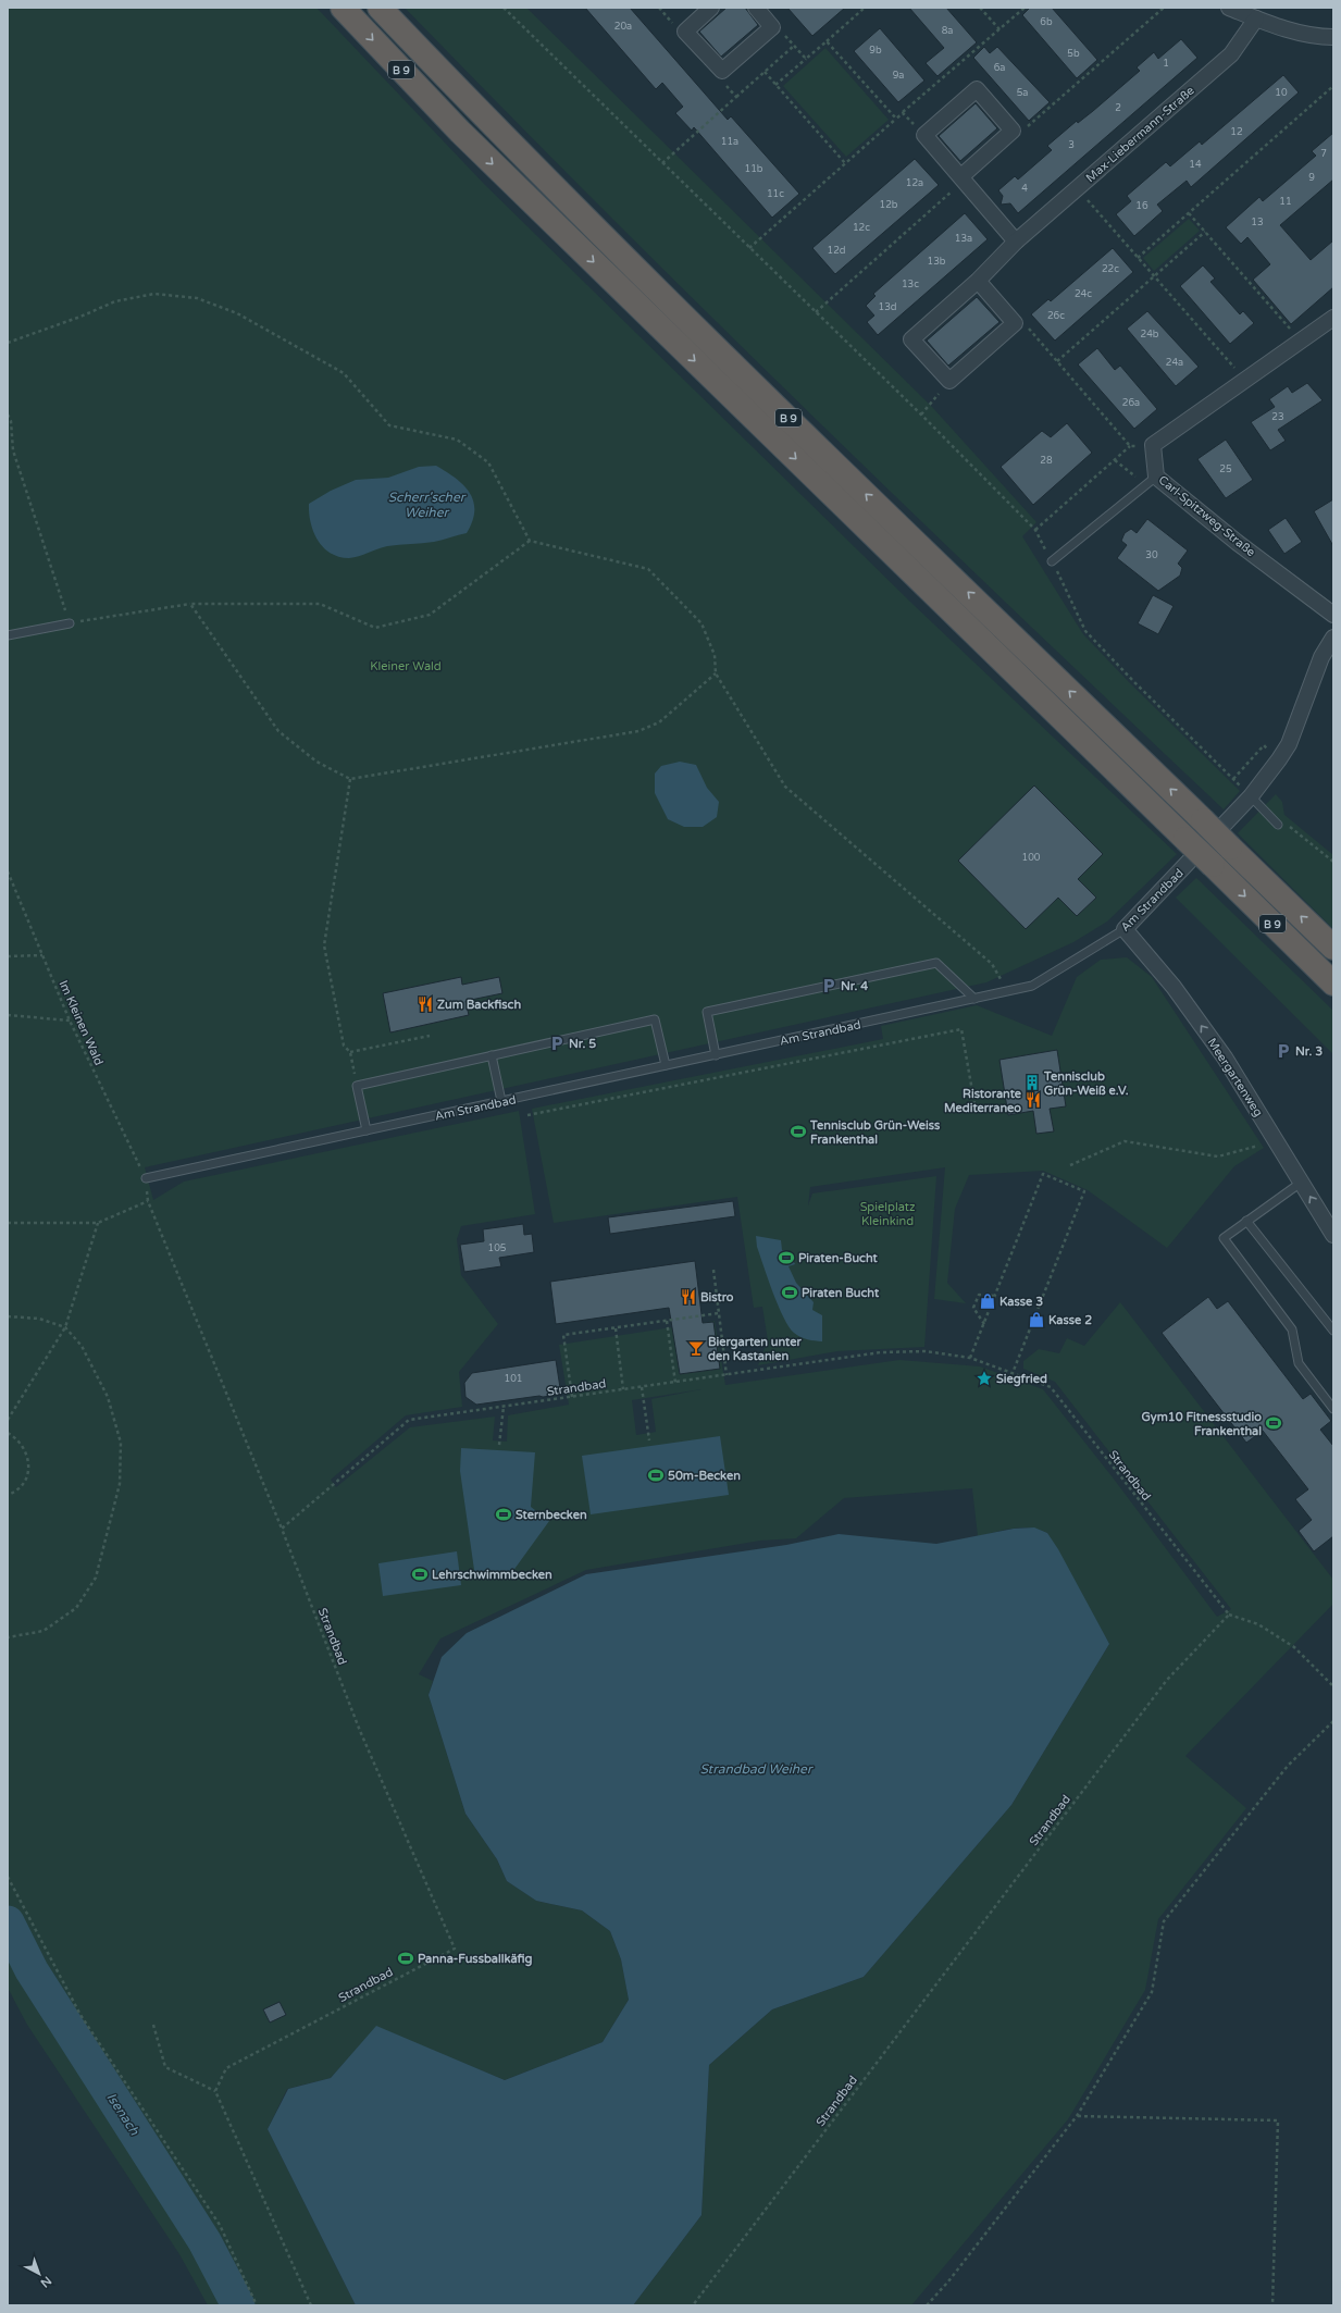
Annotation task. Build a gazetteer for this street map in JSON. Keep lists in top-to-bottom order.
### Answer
{
  "streets": {
    "highway": ["B 9"],
    "street": [
      "Max-Liebermann-Straße",
      "Carl-Spitzweg-Straße",
      "Am Strandbad",
      "Meergartenweg"
    ],
    "path": ["Im Kleinen Wald", "Strandbad"]
  },
  "crossings": [
    ["Am Strandbad", "Im Kleinen Wald"],
    ["Am Strandbad", "Meergartenweg"]
  ],
  "one_way": ["Meergartenweg"],
  "water": ["Scherr'scher Weiher", "Strandbad Weiher", "Isenach"],
  "parks": ["Kleiner Wald", "Spielplatz Kleinkind"],
  "places": {
    "parking": ["Nr. 4", "Nr. 5", "Nr. 3"],
    "restaurant": ["Zum Backfisch", "Ristorante Mediterraneo", "Bistro"],
    "building": ["Tennisclub Grün-Weiß e.V."],
    "sports": [
      "Tennisclub Grün-Weiss Frankenthal",
      "Piraten-Bucht",
      "Piraten Bucht",
      "Gym10 Fitnessstudio Frankenthal",
      "50m-Becken",
      "Sternbecken",
      "Lehrschwimmbecken",
      "Panna-Fussballkäfig"
    ],
    "shop": ["Kasse 3", "Kasse 2"],
    "bar": ["Biergarten unter den Kastanien"],
    "place": ["Siegfried"]
  },
  "house_numbers": [
    "6b",
    "20a",
    "8a",
    "9b",
    "5b",
    "1",
    "6a",
    "9a",
    "5a",
    "10",
    "2",
    "12",
    "11a",
    "3",
    "7",
    "14",
    "11b",
    "9",
    "12a",
    "4",
    "11c",
    "11",
    "12b",
    "16",
    "13",
    "12c",
    "13a",
    "12d",
    "13b",
    "22c",
    "13c",
    "24c",
    "13d",
    "26c",
    "24b",
    "24a",
    "26a",
    "23",
    "28",
    "25",
    "30",
    "100",
    "105",
    "101"
  ],
  "north": "bottom right"
}
